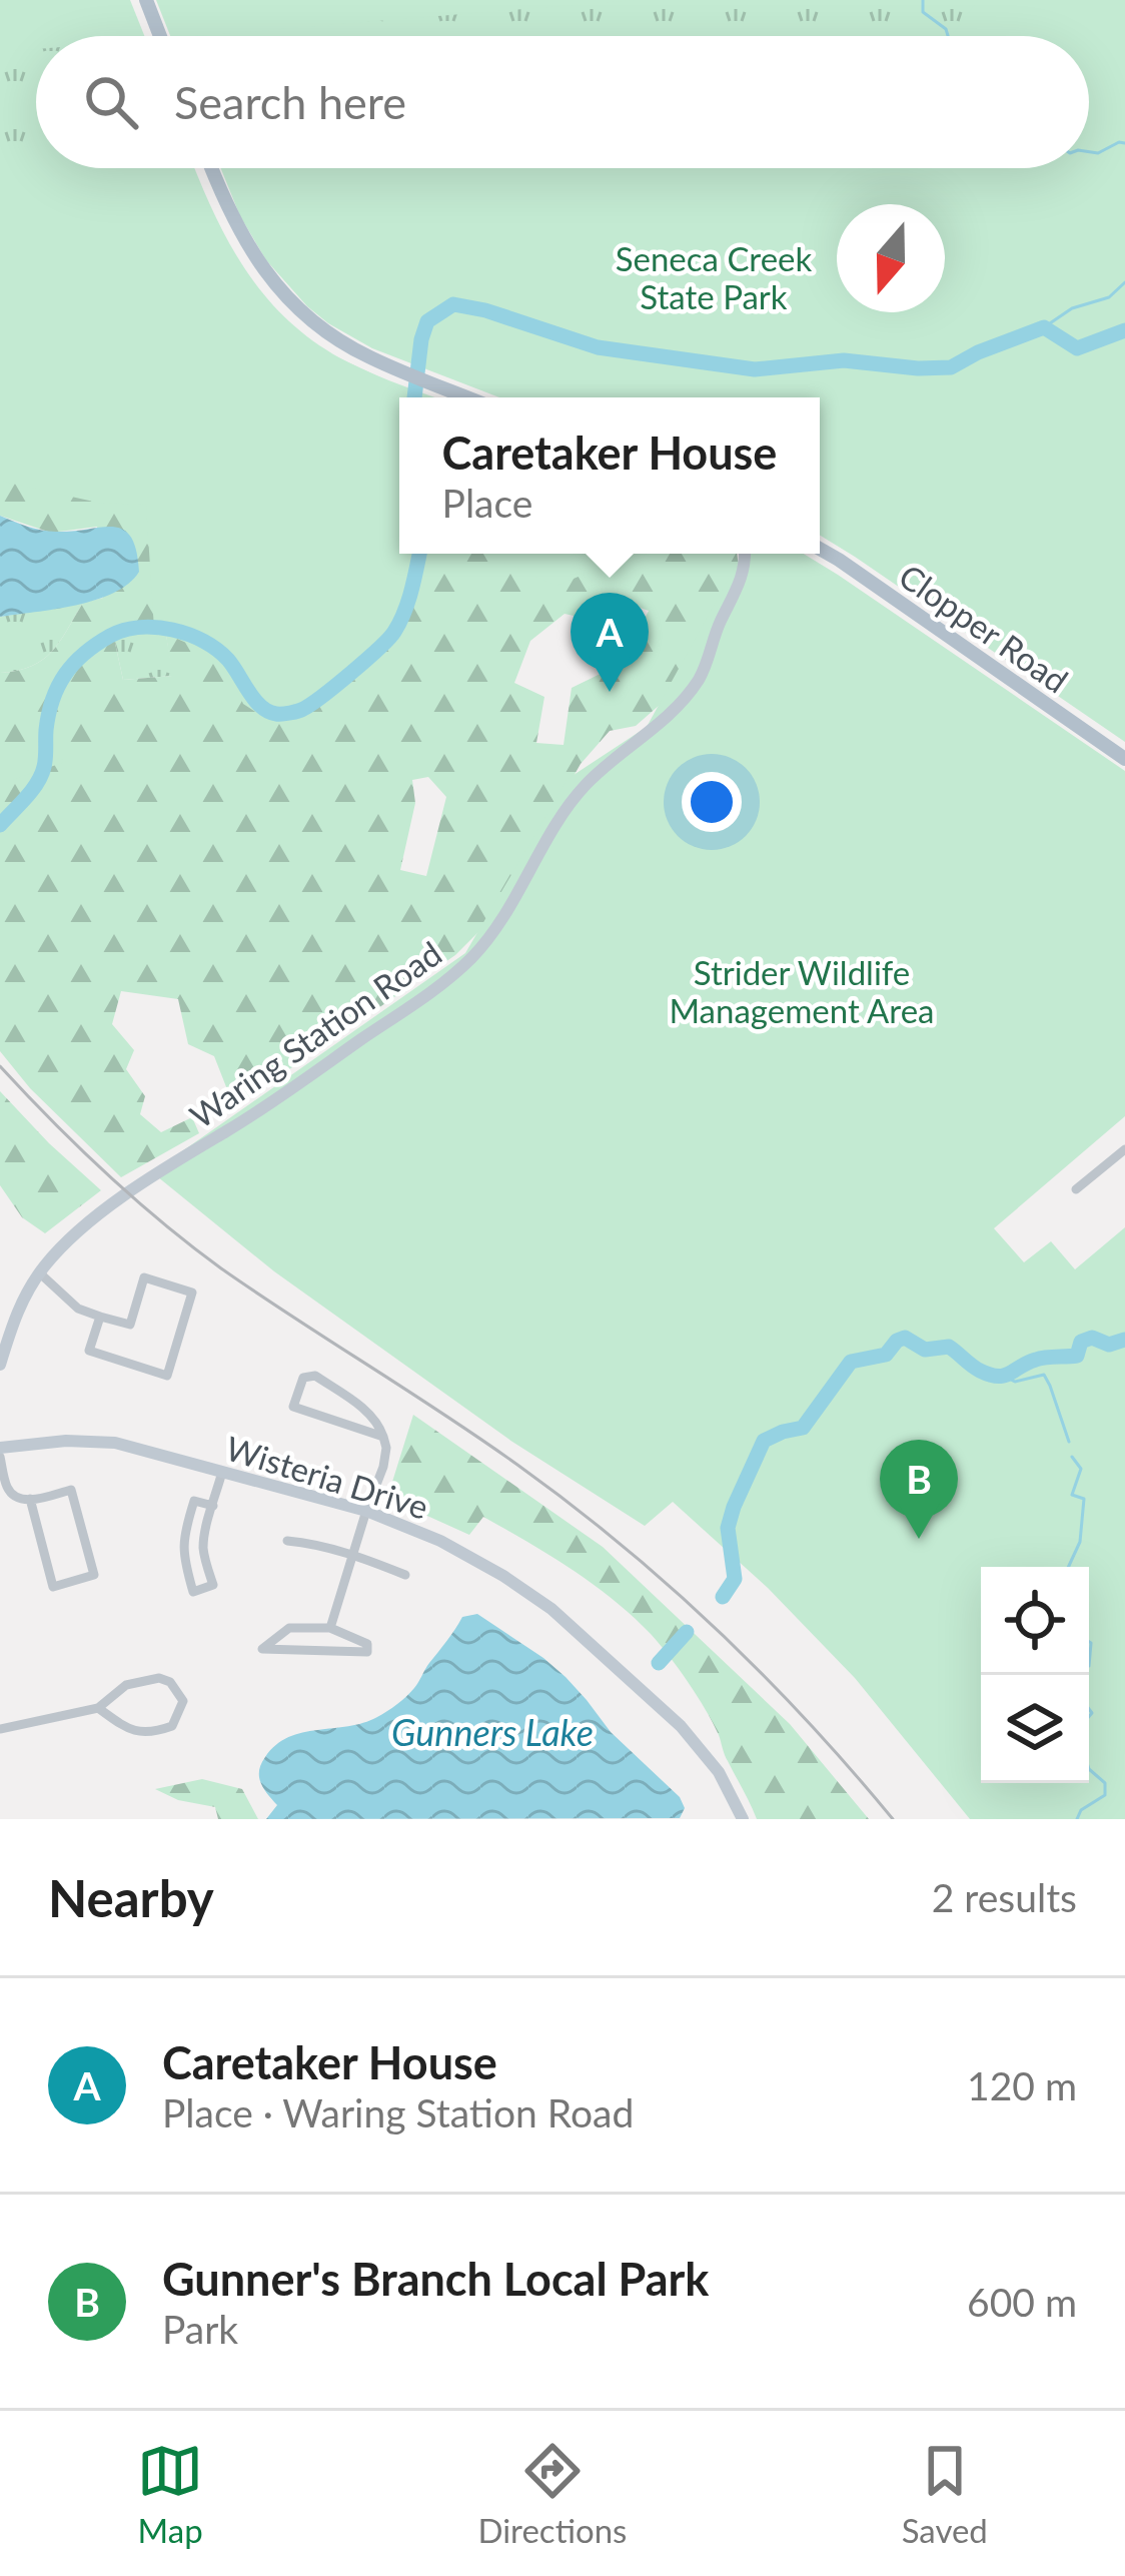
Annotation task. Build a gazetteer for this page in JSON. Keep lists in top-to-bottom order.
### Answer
{
  "streets": {
    "main road": ["Clopper Road"],
    "street": ["Waring Station Road", "Wisteria Drive"]
  },
  "water": ["Gunners Lake"],
  "parks": ["Seneca Creek State Park", "Strider Wildlife Management Area"],
  "north": "bottom",
  "page": {
    "search": "Search here",
    "popup": ["Caretaker House", "Place"],
    "pins": ["A", "B"],
    "heading": ["Nearby", "2 results"],
    "list": [
      {
        "mark": "A",
        "name": "Caretaker House",
        "note": "Place · Waring Station Road",
        "value": "120 m"
      },
      {
        "mark": "B",
        "name": "Gunner's Branch Local Park",
        "note": "Park",
        "value": "600 m"
      }
    ],
    "nav": ["Map", "Directions", "Saved"]
  }
}
